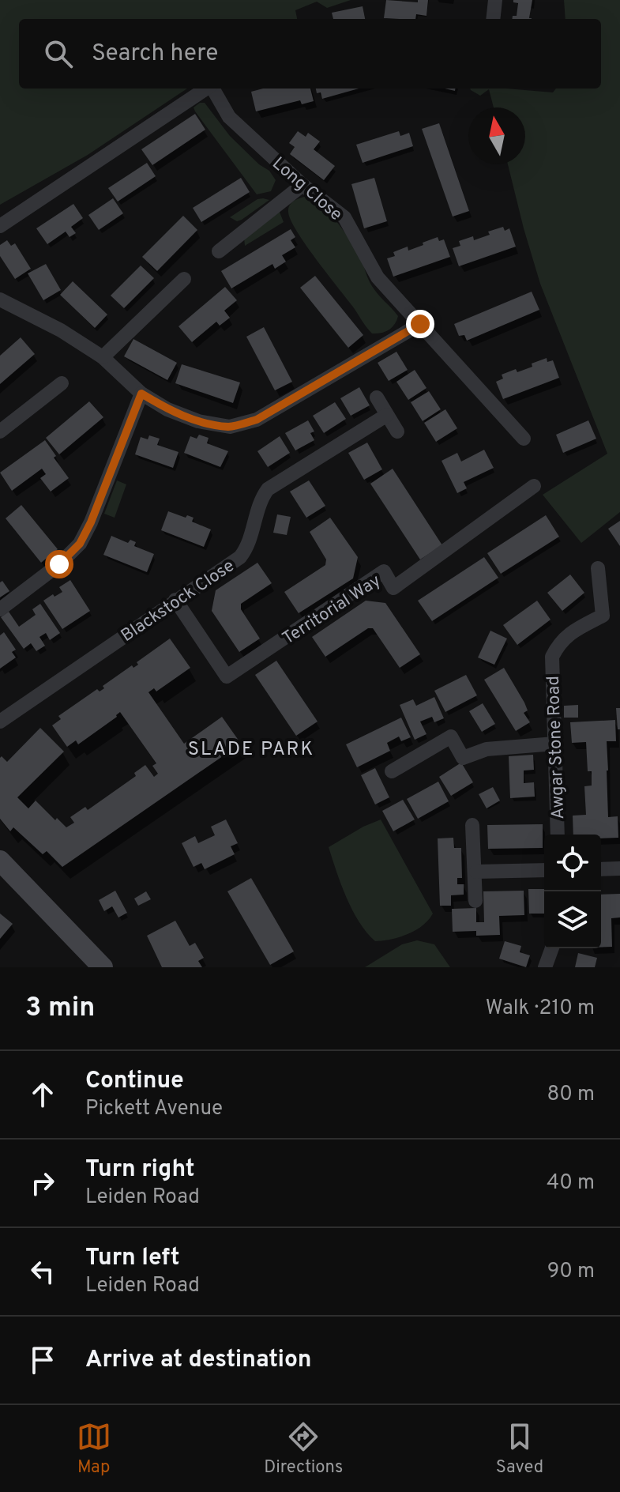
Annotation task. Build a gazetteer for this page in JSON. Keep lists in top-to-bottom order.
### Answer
{
  "streets": {
    "street": [
      "Long Close",
      "Blackstock Close",
      "Territorial Way",
      "Awgar Stone Road"
    ]
  },
  "crossings": [
    ["Blackstock Close", "Territorial Way"]
  ],
  "districts": ["SLADE PARK"],
  "north": "top",
  "page": {
    "search": "Search here",
    "heading": ["3 min", "Walk · 210 m"],
    "list": [
      ["Continue", "Pickett Avenue", "80 m"],
      ["Turn right", "Leiden Road", "40 m"],
      ["Turn left", "Leiden Road", "90 m"],
      "Arrive at destination"
    ],
    "nav": ["Map", "Directions", "Saved"]
  }
}
